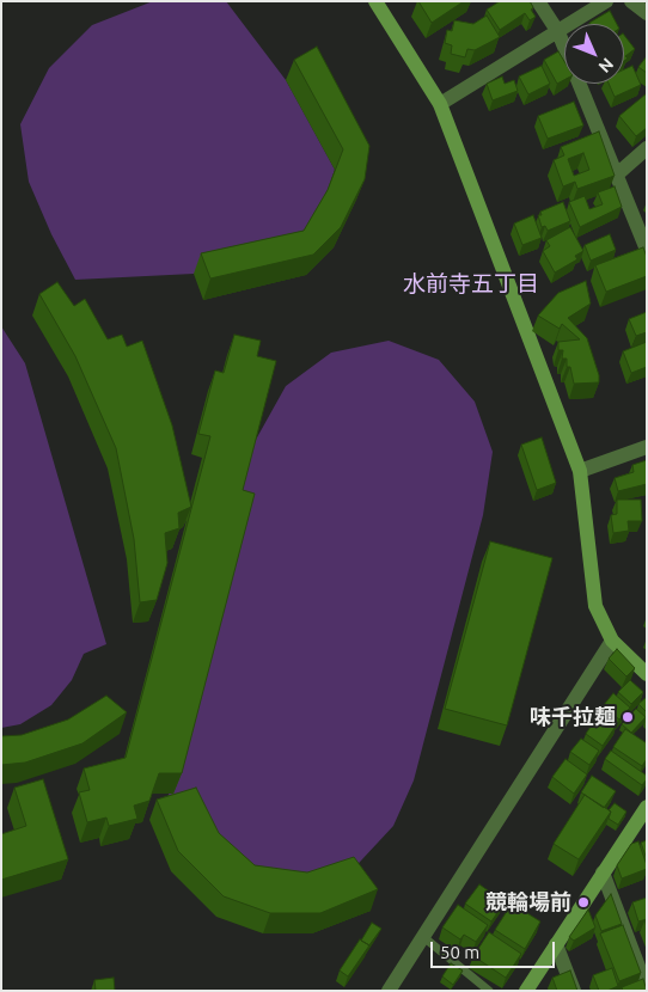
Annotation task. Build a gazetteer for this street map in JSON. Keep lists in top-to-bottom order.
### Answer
{
  "districts": ["水前寺五丁目"],
  "places": ["味千拉麺", "競輪場前"],
  "scale_bar": "50 m",
  "north": "bottom right"
}
